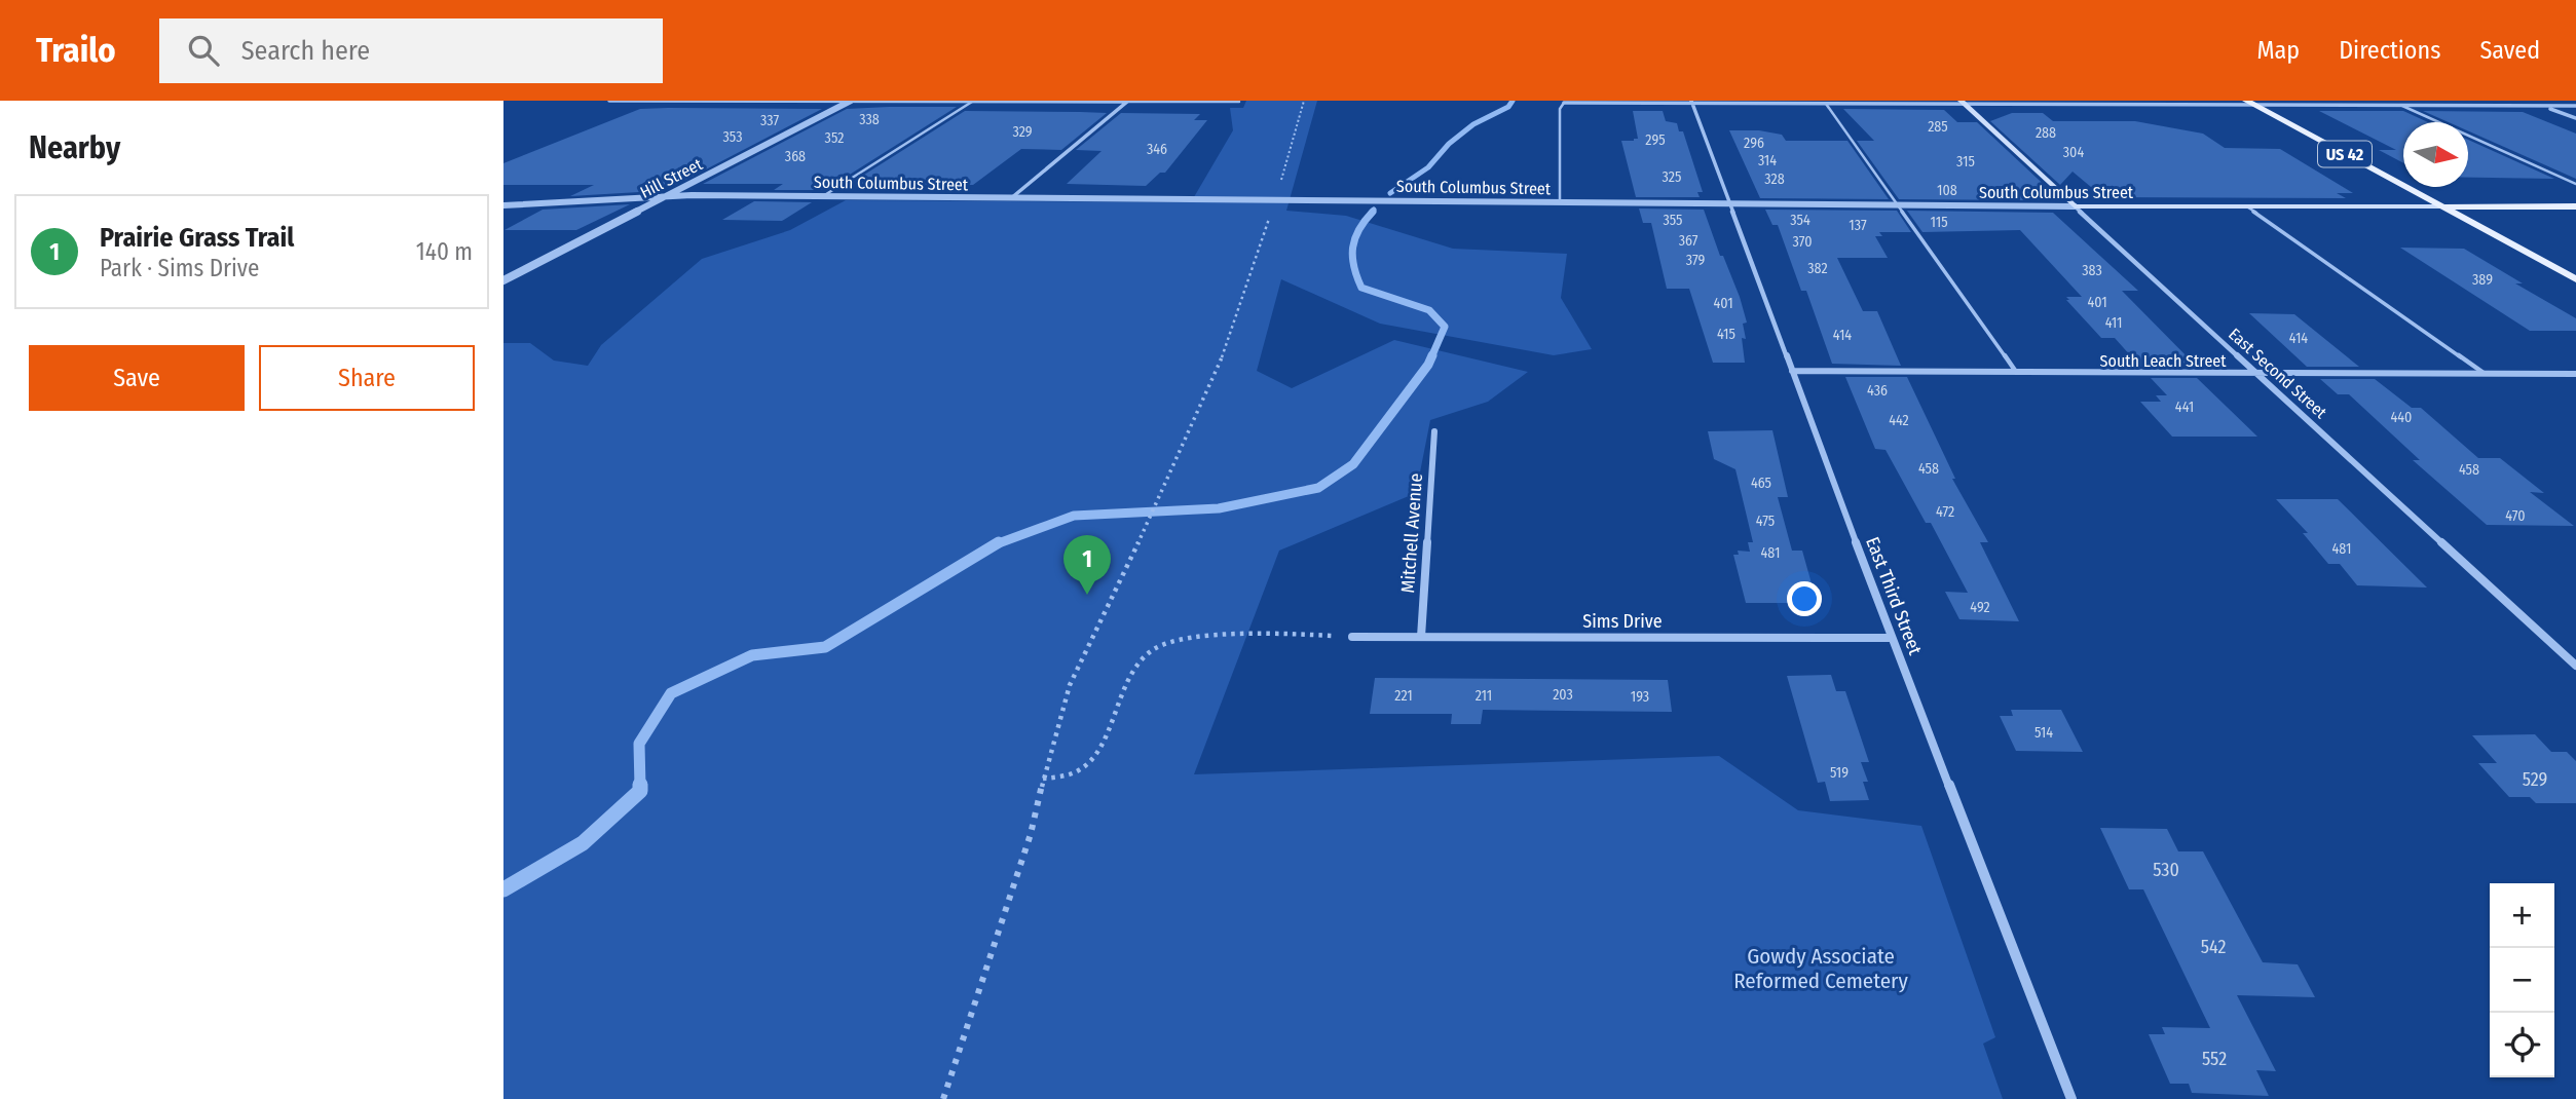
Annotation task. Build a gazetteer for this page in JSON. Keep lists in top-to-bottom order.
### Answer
{
  "streets": {
    "main road": ["US 42", "South Columbus Street", "East Second Street"],
    "street": [
      "Hill Street",
      "South Leach Street",
      "Mitchell Avenue",
      "East Third Street",
      "Sims Drive"
    ]
  },
  "crossings": [
    ["US 42", "South Columbus Street"],
    ["Hill Street", "South Columbus Street"],
    ["South Columbus Street", "East Second Street"],
    ["South Columbus Street", "East Third Street"],
    ["South Leach Street", "East Second Street"],
    ["South Leach Street", "East Third Street"],
    ["Mitchell Avenue", "Sims Drive"],
    ["East Third Street", "Sims Drive"]
  ],
  "parks": ["Gowdy Associate Reformed Cemetery"],
  "house_numbers": [
    "338",
    "337",
    "285",
    "329",
    "288",
    "353",
    "352",
    "295",
    "296",
    "346",
    "304",
    "368",
    "314",
    "315",
    "325",
    "328",
    "108",
    "355",
    "354",
    "115",
    "137",
    "367",
    "370",
    "379",
    "382",
    "383",
    "389",
    "401",
    "401",
    "411",
    "415",
    "414",
    "414",
    "436",
    "441",
    "440",
    "442",
    "458",
    "458",
    "465",
    "472",
    "470",
    "475",
    "481",
    "481",
    "492",
    "203",
    "221",
    "211",
    "193",
    "514",
    "519",
    "529",
    "530",
    "542",
    "552"
  ],
  "north": "right",
  "page": {
    "header": "Trailo",
    "search": "Search here",
    "nav": ["Map", "Directions", "Saved"],
    "heading": "Nearby",
    "list": [
      {
        "mark": "1",
        "name": "Prairie Grass Trail",
        "note": "Park · Sims Drive",
        "value": "140 m"
      }
    ],
    "buttons": ["Save", "Share"],
    "pins": "1",
    "map_buttons": ["+", "−"]
  }
}
